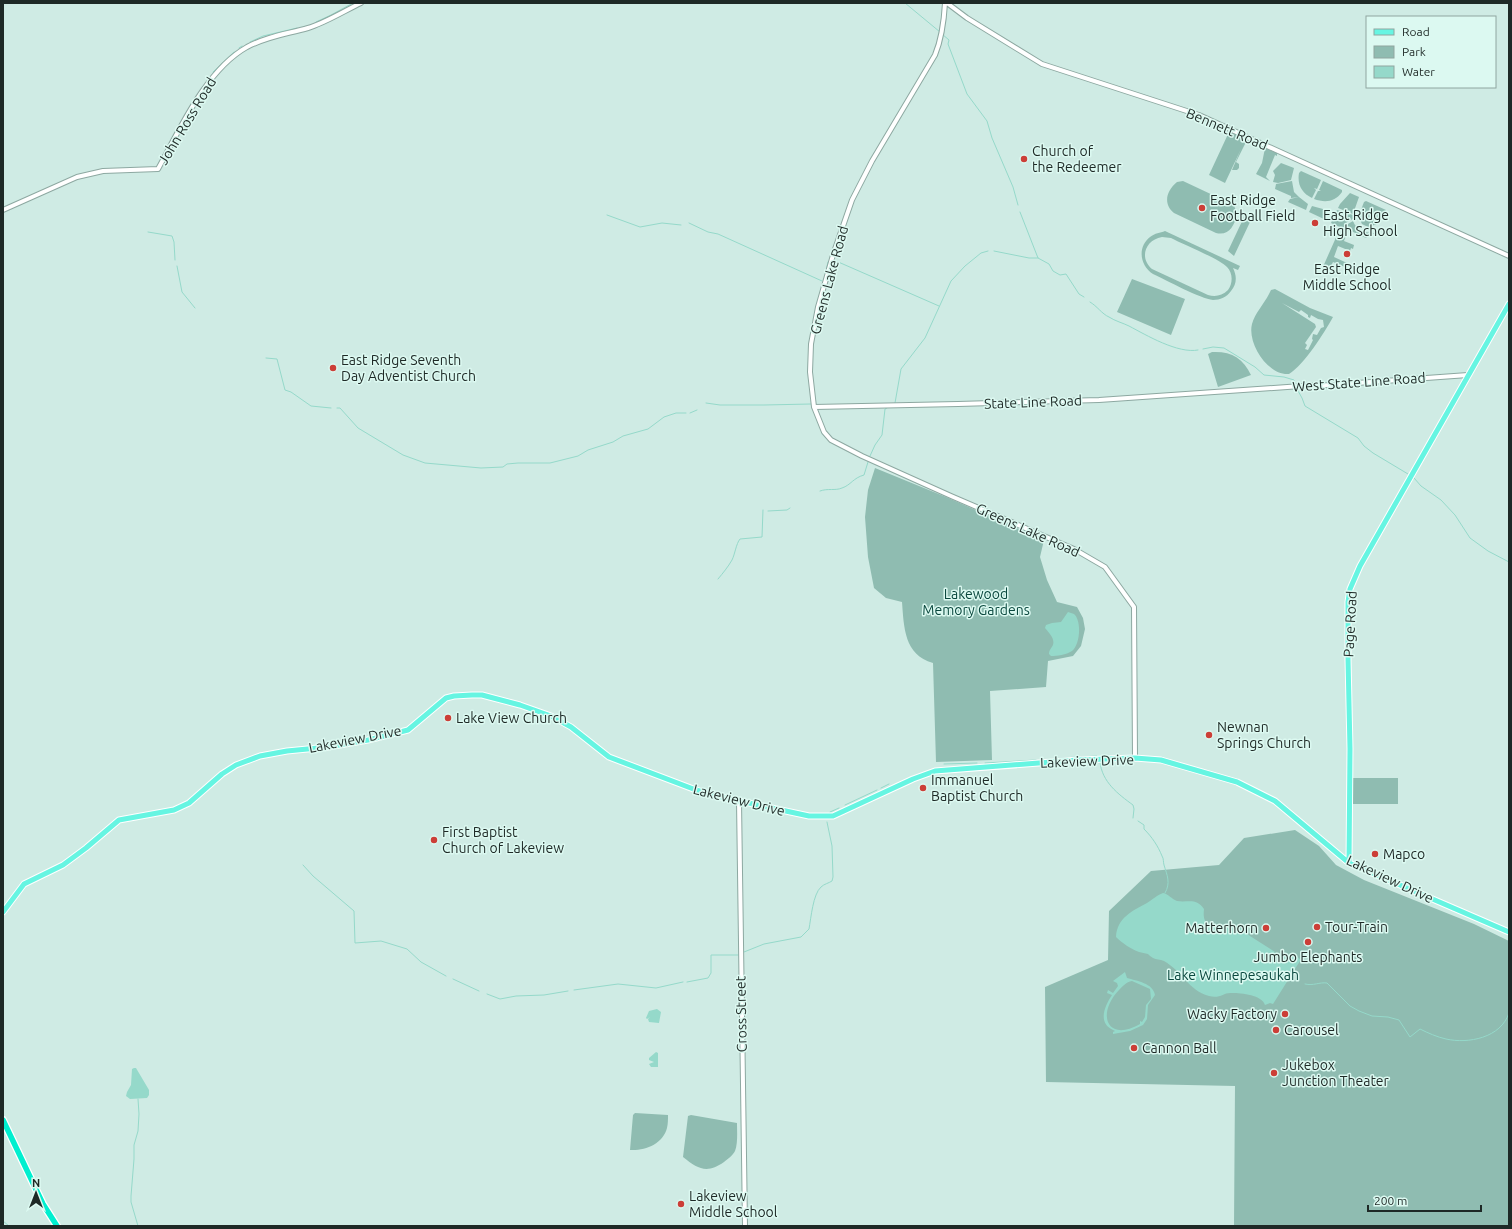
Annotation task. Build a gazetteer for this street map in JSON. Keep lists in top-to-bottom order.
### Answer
{
  "streets": {
    "main road": ["Page Road", "Lakeview Drive"],
    "street": [
      "John Ross Road",
      "Bennett Road",
      "Greens Lake Road",
      "West State Line Road",
      "State Line Road",
      "Cross Street"
    ]
  },
  "crossings": [
    ["Bennett Road", "Greens Lake Road"],
    ["Greens Lake Road", "State Line Road"],
    ["Greens Lake Road", "Lakeview Drive"],
    ["West State Line Road", "State Line Road"],
    ["West State Line Road", "Page Road"],
    ["Page Road", "Lakeview Drive"],
    ["Lakeview Drive", "Cross Street"]
  ],
  "parks": ["Lakewood Memory Gardens", "Lake Winnepesaukah"],
  "places": [
    "Church of the Redeemer",
    "East Ridge Football Field",
    "East Ridge High School",
    "East Ridge Middle School",
    "East Ridge Seventh Day Adventist Church",
    "Lake View Church",
    "Newnan Springs Church",
    "Immanuel Baptist Church",
    "First Baptist Church of Lakeview",
    "Mapco",
    "Tour-Train",
    "Matterhorn",
    "Jumbo Elephants",
    "Wacky Factory",
    "Carousel",
    "Cannon Ball",
    "Jukebox Junction Theater",
    "Lakeview Middle School"
  ],
  "legend": ["Road", "Park", "Water"],
  "scale_bar": "200 m",
  "north": "top"
}
